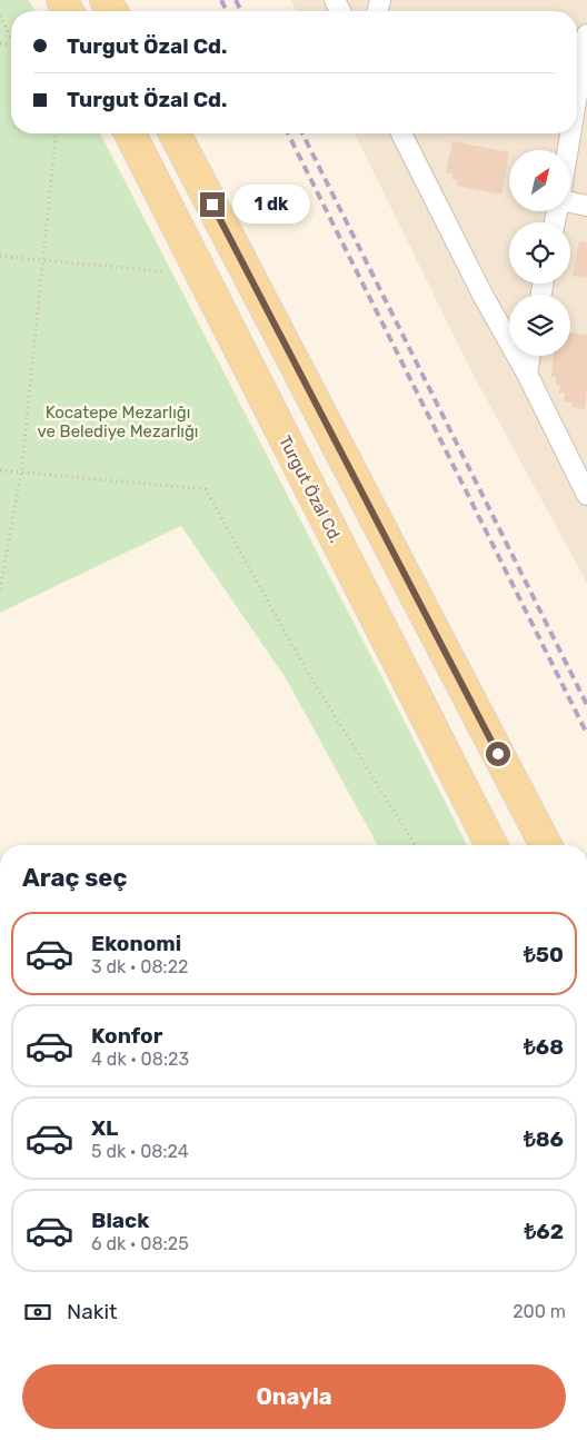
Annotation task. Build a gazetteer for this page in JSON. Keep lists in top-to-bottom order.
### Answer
{
  "streets": {
    "main road": ["Turgut Özal Cd."]
  },
  "parks": ["Kocatepe Mezarlığı ve Belediye Mezarlığı"],
  "north": "top right",
  "page": {
    "banner": ["Turgut Özal Cd.", "Turgut Özal Cd."],
    "bubble": "1 dk",
    "heading": "Araç seç",
    "list": [
      {
        "name": "Ekonomi",
        "note": "3 dk · 08:22",
        "value": "₺50"
      },
      {
        "name": "Konfor",
        "note": "4 dk · 08:23",
        "value": "₺68"
      },
      {
        "name": "XL",
        "note": "5 dk · 08:24",
        "value": "₺86"
      },
      {
        "name": "Black",
        "note": "6 dk · 08:25",
        "value": "₺62"
      }
    ],
    "pay": ["Nakit", "200 m"],
    "buttons": "Onayla"
  }
}
